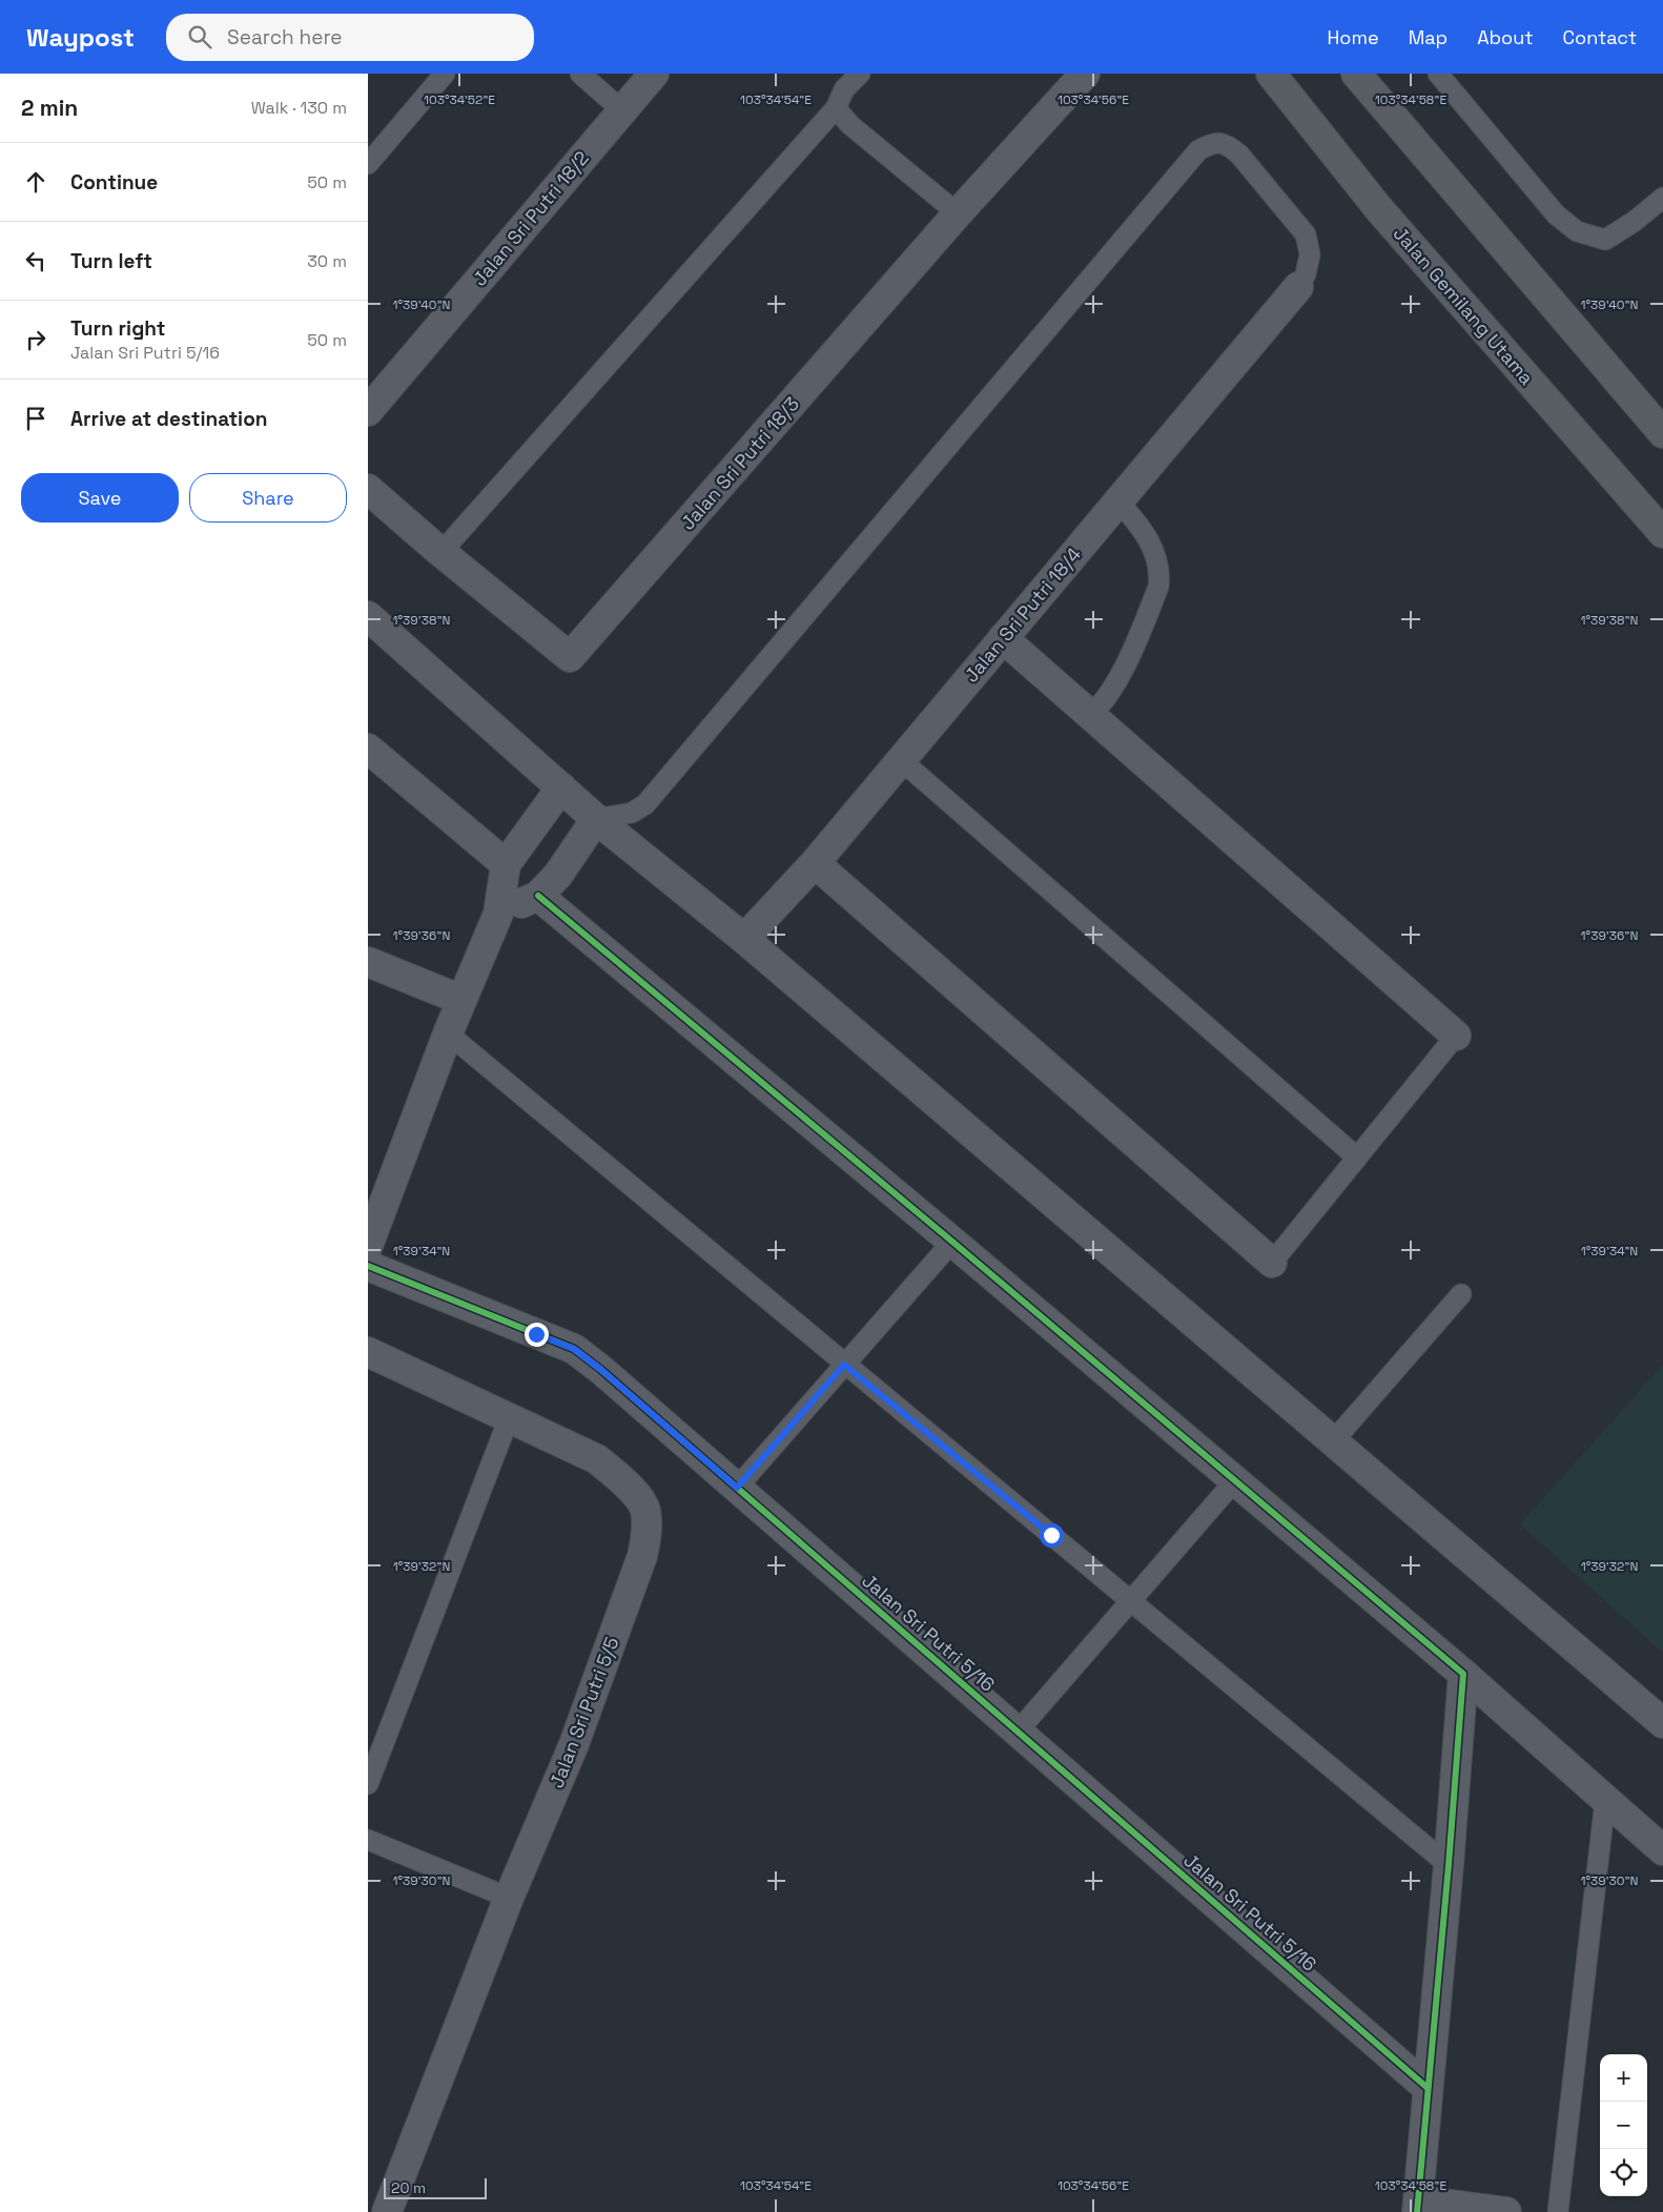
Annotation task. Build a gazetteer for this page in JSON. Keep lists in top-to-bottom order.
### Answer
{
  "streets": {
    "main road": ["Jalan Gemilang Utama"],
    "street": [
      "Jalan Sri Putri 18/2",
      "Jalan Sri Putri 18/3",
      "Jalan Sri Putri 18/4",
      "Jalan Sri Putri 5/16",
      "Jalan Sri Putri 5/5"
    ]
  },
  "scale_bar": "20 m",
  "page": {
    "header": "Waypost",
    "search": "Search here",
    "nav": [
      "Home",
      "Map",
      "About",
      "Contact"
    ],
    "heading": ["2 min", "Walk · 130 m"],
    "list": [
      ["Continue", "50 m"],
      ["Turn left", "30 m"],
      ["Turn right", "Jalan Sri Putri 5/16", "50 m"],
      "Arrive at destination"
    ],
    "buttons": ["Save", "Share"],
    "map_buttons": ["+", "−"],
    "scale": "20 m"
  },
  "coordinates": [
    "103°34'52\"E",
    "103°34'54\"E",
    "103°34'56\"E",
    "103°34'58\"E",
    "1°39'40\"N",
    "1°39'38\"N",
    "1°39'36\"N",
    "1°39'34\"N",
    "1°39'32\"N",
    "1°39'30\"N"
  ]
}
